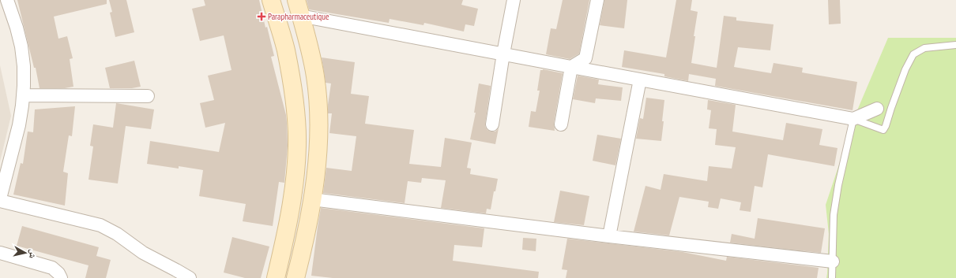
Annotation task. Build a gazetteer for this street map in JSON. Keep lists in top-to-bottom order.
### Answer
{
  "places": {
    "health": ["Parapharmaceutique"]
  },
  "north": "right"
}
